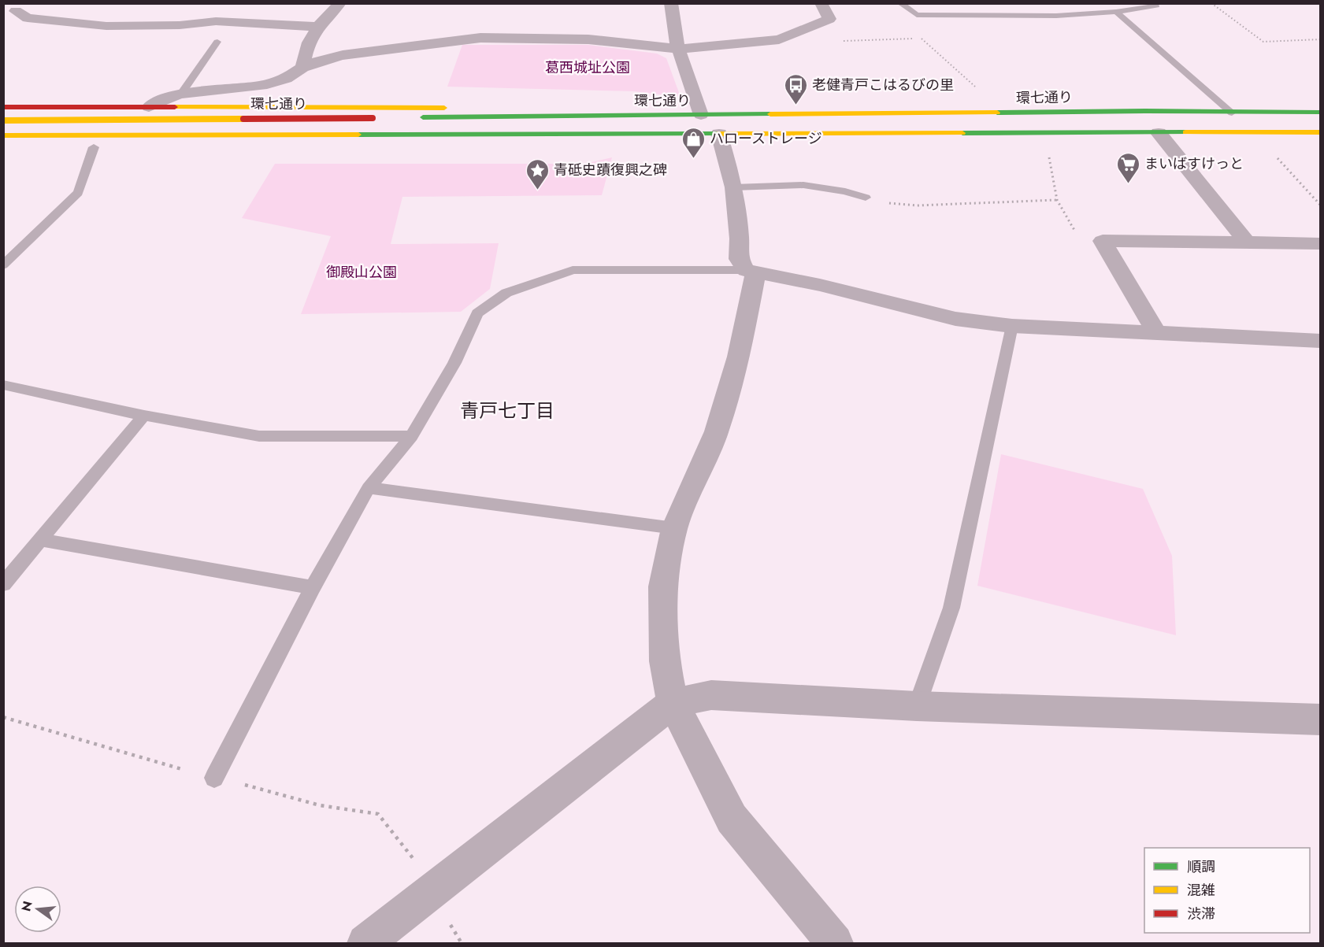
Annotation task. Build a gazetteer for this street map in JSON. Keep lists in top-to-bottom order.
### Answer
{
  "streets": {
    "main road": ["環七通り"]
  },
  "districts": ["青戸七丁目"],
  "parks": ["葛西城址公園", "御殿山公園"],
  "places": {
    "bus stop": ["老健青戸こはるびの里"],
    "shop": ["ハローストレージ"],
    "supermarket": ["まいばすけっと"],
    "place": ["青砥史蹟復興之碑"]
  },
  "legend": ["順調", "混雑", "渋滞"],
  "north": "left"
}
